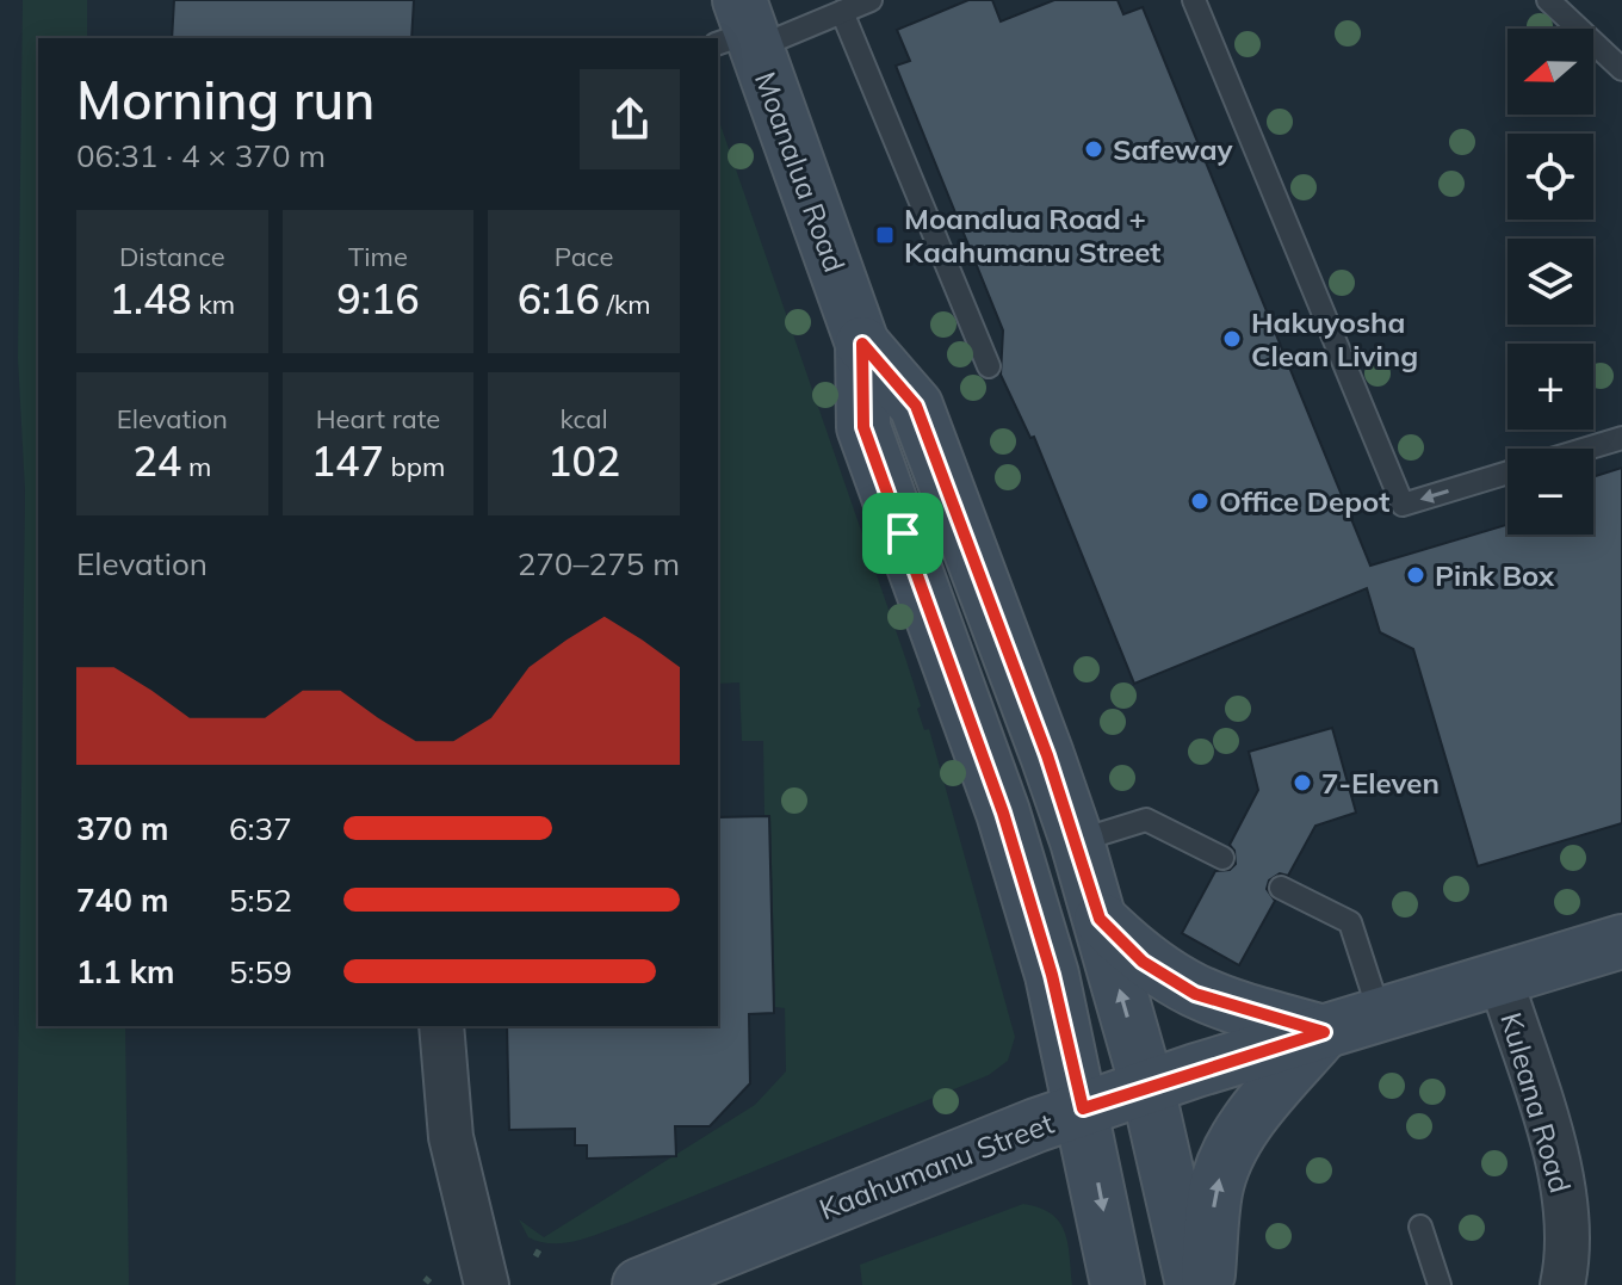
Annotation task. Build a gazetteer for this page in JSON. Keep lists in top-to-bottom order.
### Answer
{
  "streets": {
    "main road": ["Moanalua Road", "Kaahumanu Street"],
    "street": ["Kuleana Road"]
  },
  "crossings": [
    ["Moanalua Road", "Kaahumanu Street"],
    ["Kuleana Road", "Kaahumanu Street"]
  ],
  "places": {
    "other": [
      "Safeway",
      "Hakuyosha Clean Living",
      "Office Depot",
      "Pink Box",
      "7-Eleven"
    ],
    "transit": ["Moanalua Road + Kaahumanu Street"]
  },
  "north": "left",
  "page": {
    "map_buttons": ["+", "−"],
    "heading": ["Morning run", "06:31 · 4 × 370 m"],
    "stats": [
      ["Distance", "1.48 km"],
      ["Time", "9:16"],
      ["Pace", "6:16 /km"],
      ["Elevation", "24 m"],
      ["Heart rate", "147 bpm"],
      ["kcal", "102"]
    ],
    "chart": ["Elevation", "270–275 m"],
    "list": [
      {
        "name": "370 m",
        "note": "6:37"
      },
      {
        "name": "740 m",
        "note": "5:52"
      },
      {
        "name": "1.1 km",
        "note": "5:59"
      }
    ]
  }
}
